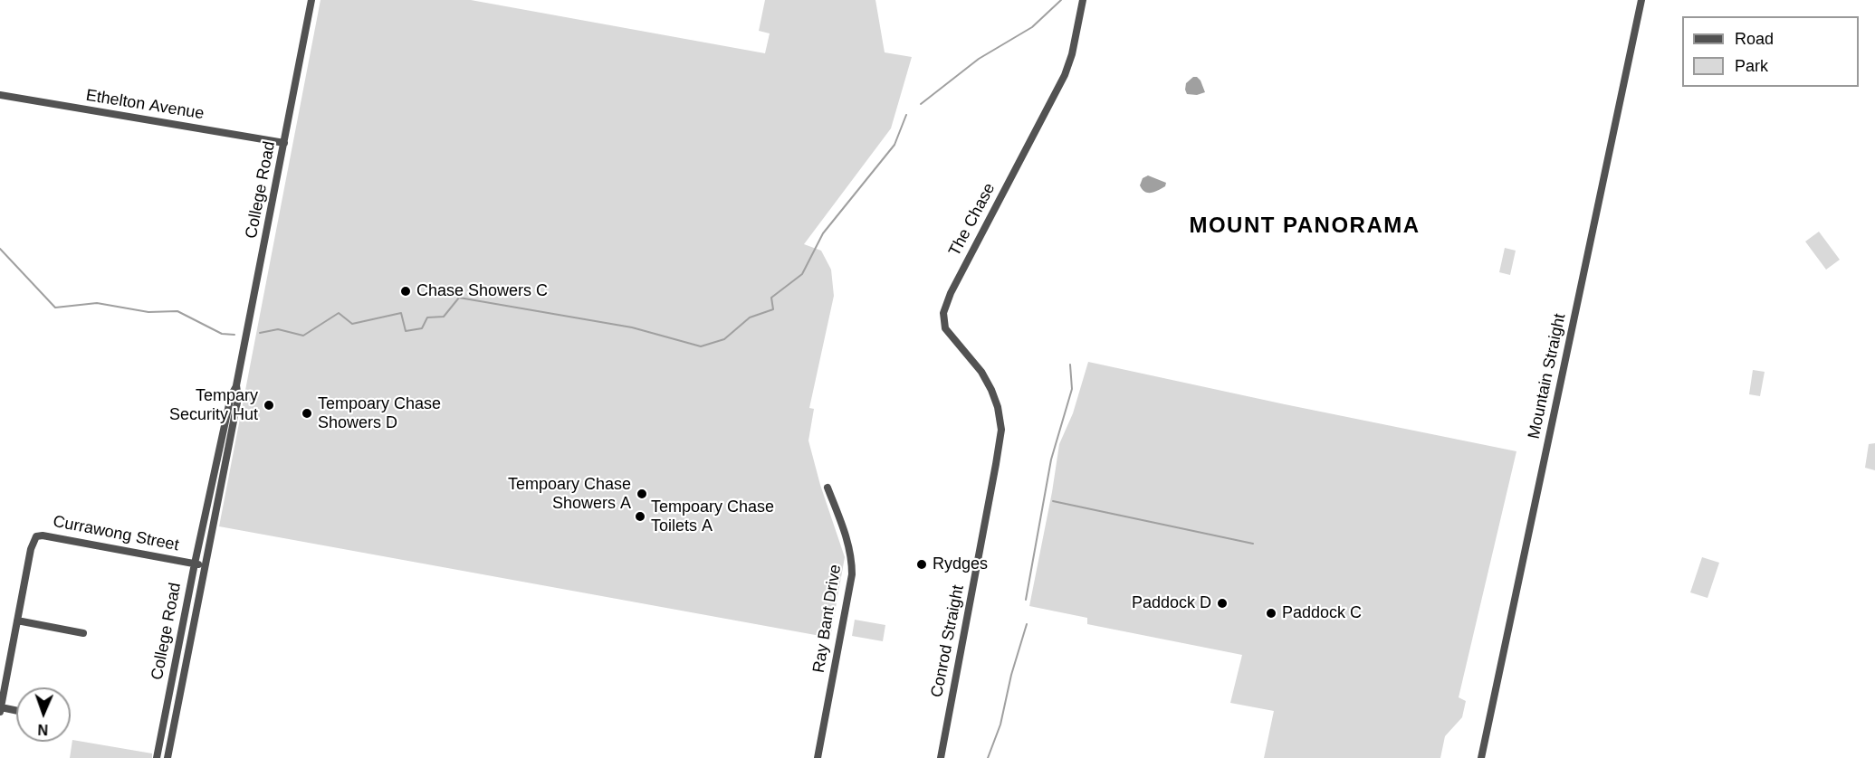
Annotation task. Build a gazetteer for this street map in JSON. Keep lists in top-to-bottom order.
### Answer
{
  "streets": {
    "street": [
      "Ethelton Avenue",
      "College Road",
      "The Chase",
      "Mountain Straight",
      "Currawong Street",
      "Ray Bant Drive",
      "Conrod Straight"
    ]
  },
  "crossings": [
    ["Ethelton Avenue", "College Road"],
    ["College Road", "Currawong Street"],
    ["The Chase", "Conrod Straight"]
  ],
  "districts": ["MOUNT PANORAMA"],
  "places": [
    "Chase Showers C",
    "Tempary Security Hut",
    "Tempoary Chase Showers D",
    "Tempoary Chase Showers A",
    "Tempoary Chase Toilets A",
    "Rydges",
    "Paddock D",
    "Paddock C"
  ],
  "legend": ["Road", "Park"],
  "north": "bottom"
}
